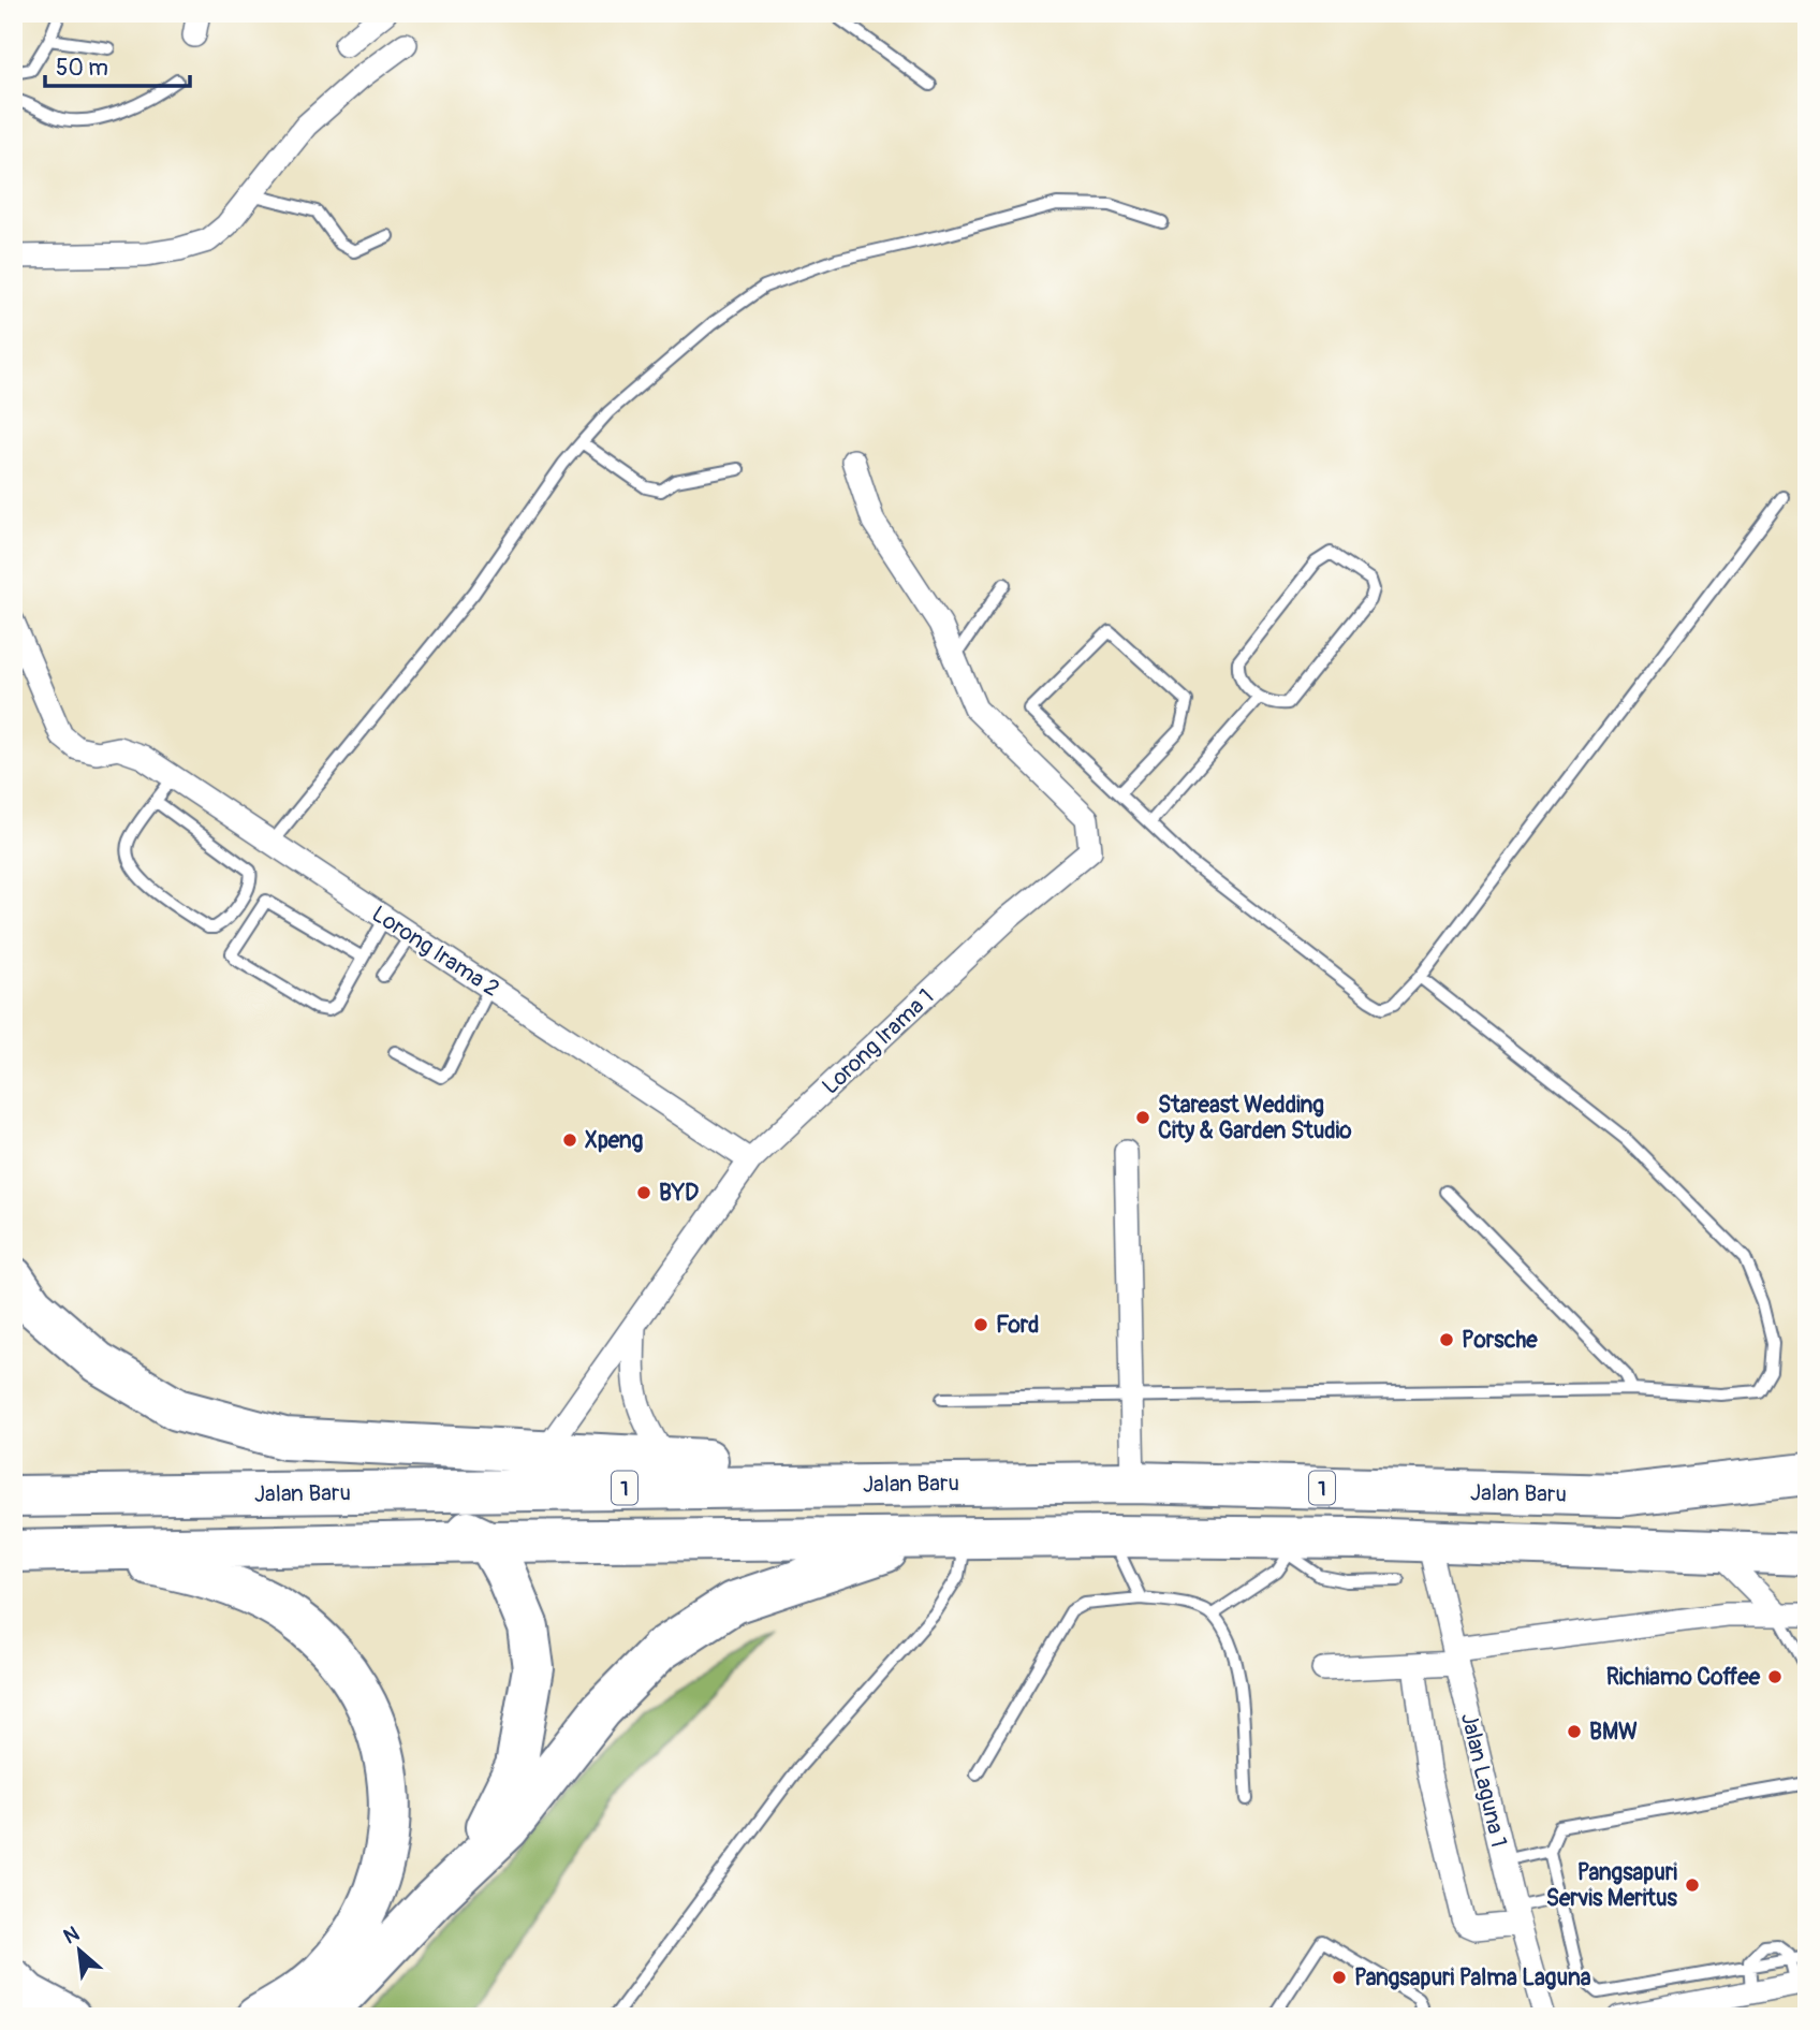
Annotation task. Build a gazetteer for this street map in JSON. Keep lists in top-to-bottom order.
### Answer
{
  "streets": {
    "highway": ["Jalan Baru", "1"],
    "street": ["Lorong Irama 2", "Lorong Irama 1", "Jalan Laguna 1"]
  },
  "crossings": [
    ["Lorong Irama 2", "Lorong Irama 1"],
    ["1", "Jalan Laguna 1"]
  ],
  "places": [
    "Stareast Wedding City & Garden Studio",
    "Xpeng",
    "BYD",
    "Ford",
    "Porsche",
    "Richiamo Coffee",
    "BMW",
    "Pangsapuri Servis Meritus",
    "Pangsapuri Palma Laguna"
  ],
  "scale_bar": "50 m",
  "north": "top left"
}
